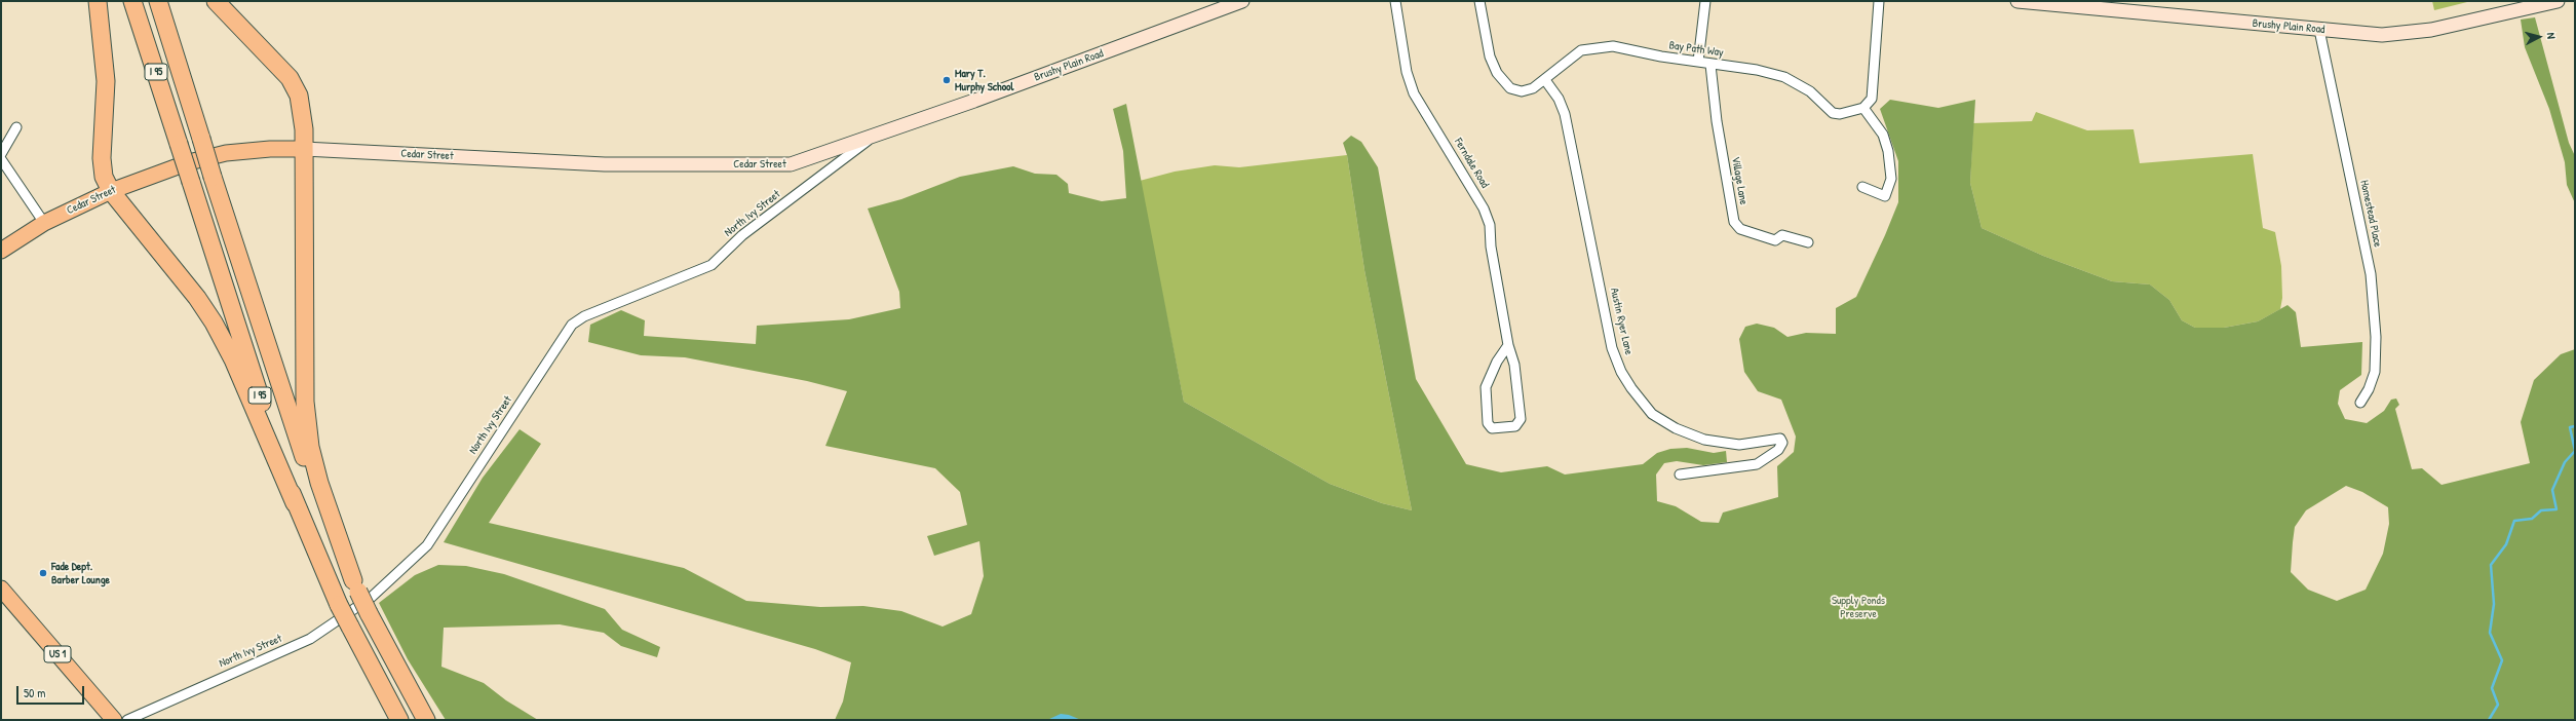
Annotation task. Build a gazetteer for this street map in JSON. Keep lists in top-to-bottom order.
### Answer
{
  "streets": {
    "highway": ["I 95"],
    "main road": ["Brushy Plain Road", "Cedar Street", "US 1"],
    "street": [
      "Bay Path Way",
      "Ferndale Road",
      "Village Lane",
      "North Ivy Street",
      "Homestead Place",
      "Austin Ryer Lane"
    ]
  },
  "crossings": [
    ["Brushy Plain Road", "Cedar Street"],
    ["Brushy Plain Road", "North Ivy Street"],
    ["Brushy Plain Road", "Homestead Place"],
    ["Bay Path Way", "Village Lane"],
    ["Bay Path Way", "Austin Ryer Lane"],
    ["Cedar Street", "North Ivy Street"]
  ],
  "parks": ["Supply Ponds Preserve"],
  "places": ["Mary T. Murphy School", "Fade Dept. Barber Lounge"],
  "scale_bar": "50 m",
  "north": "right"
}
